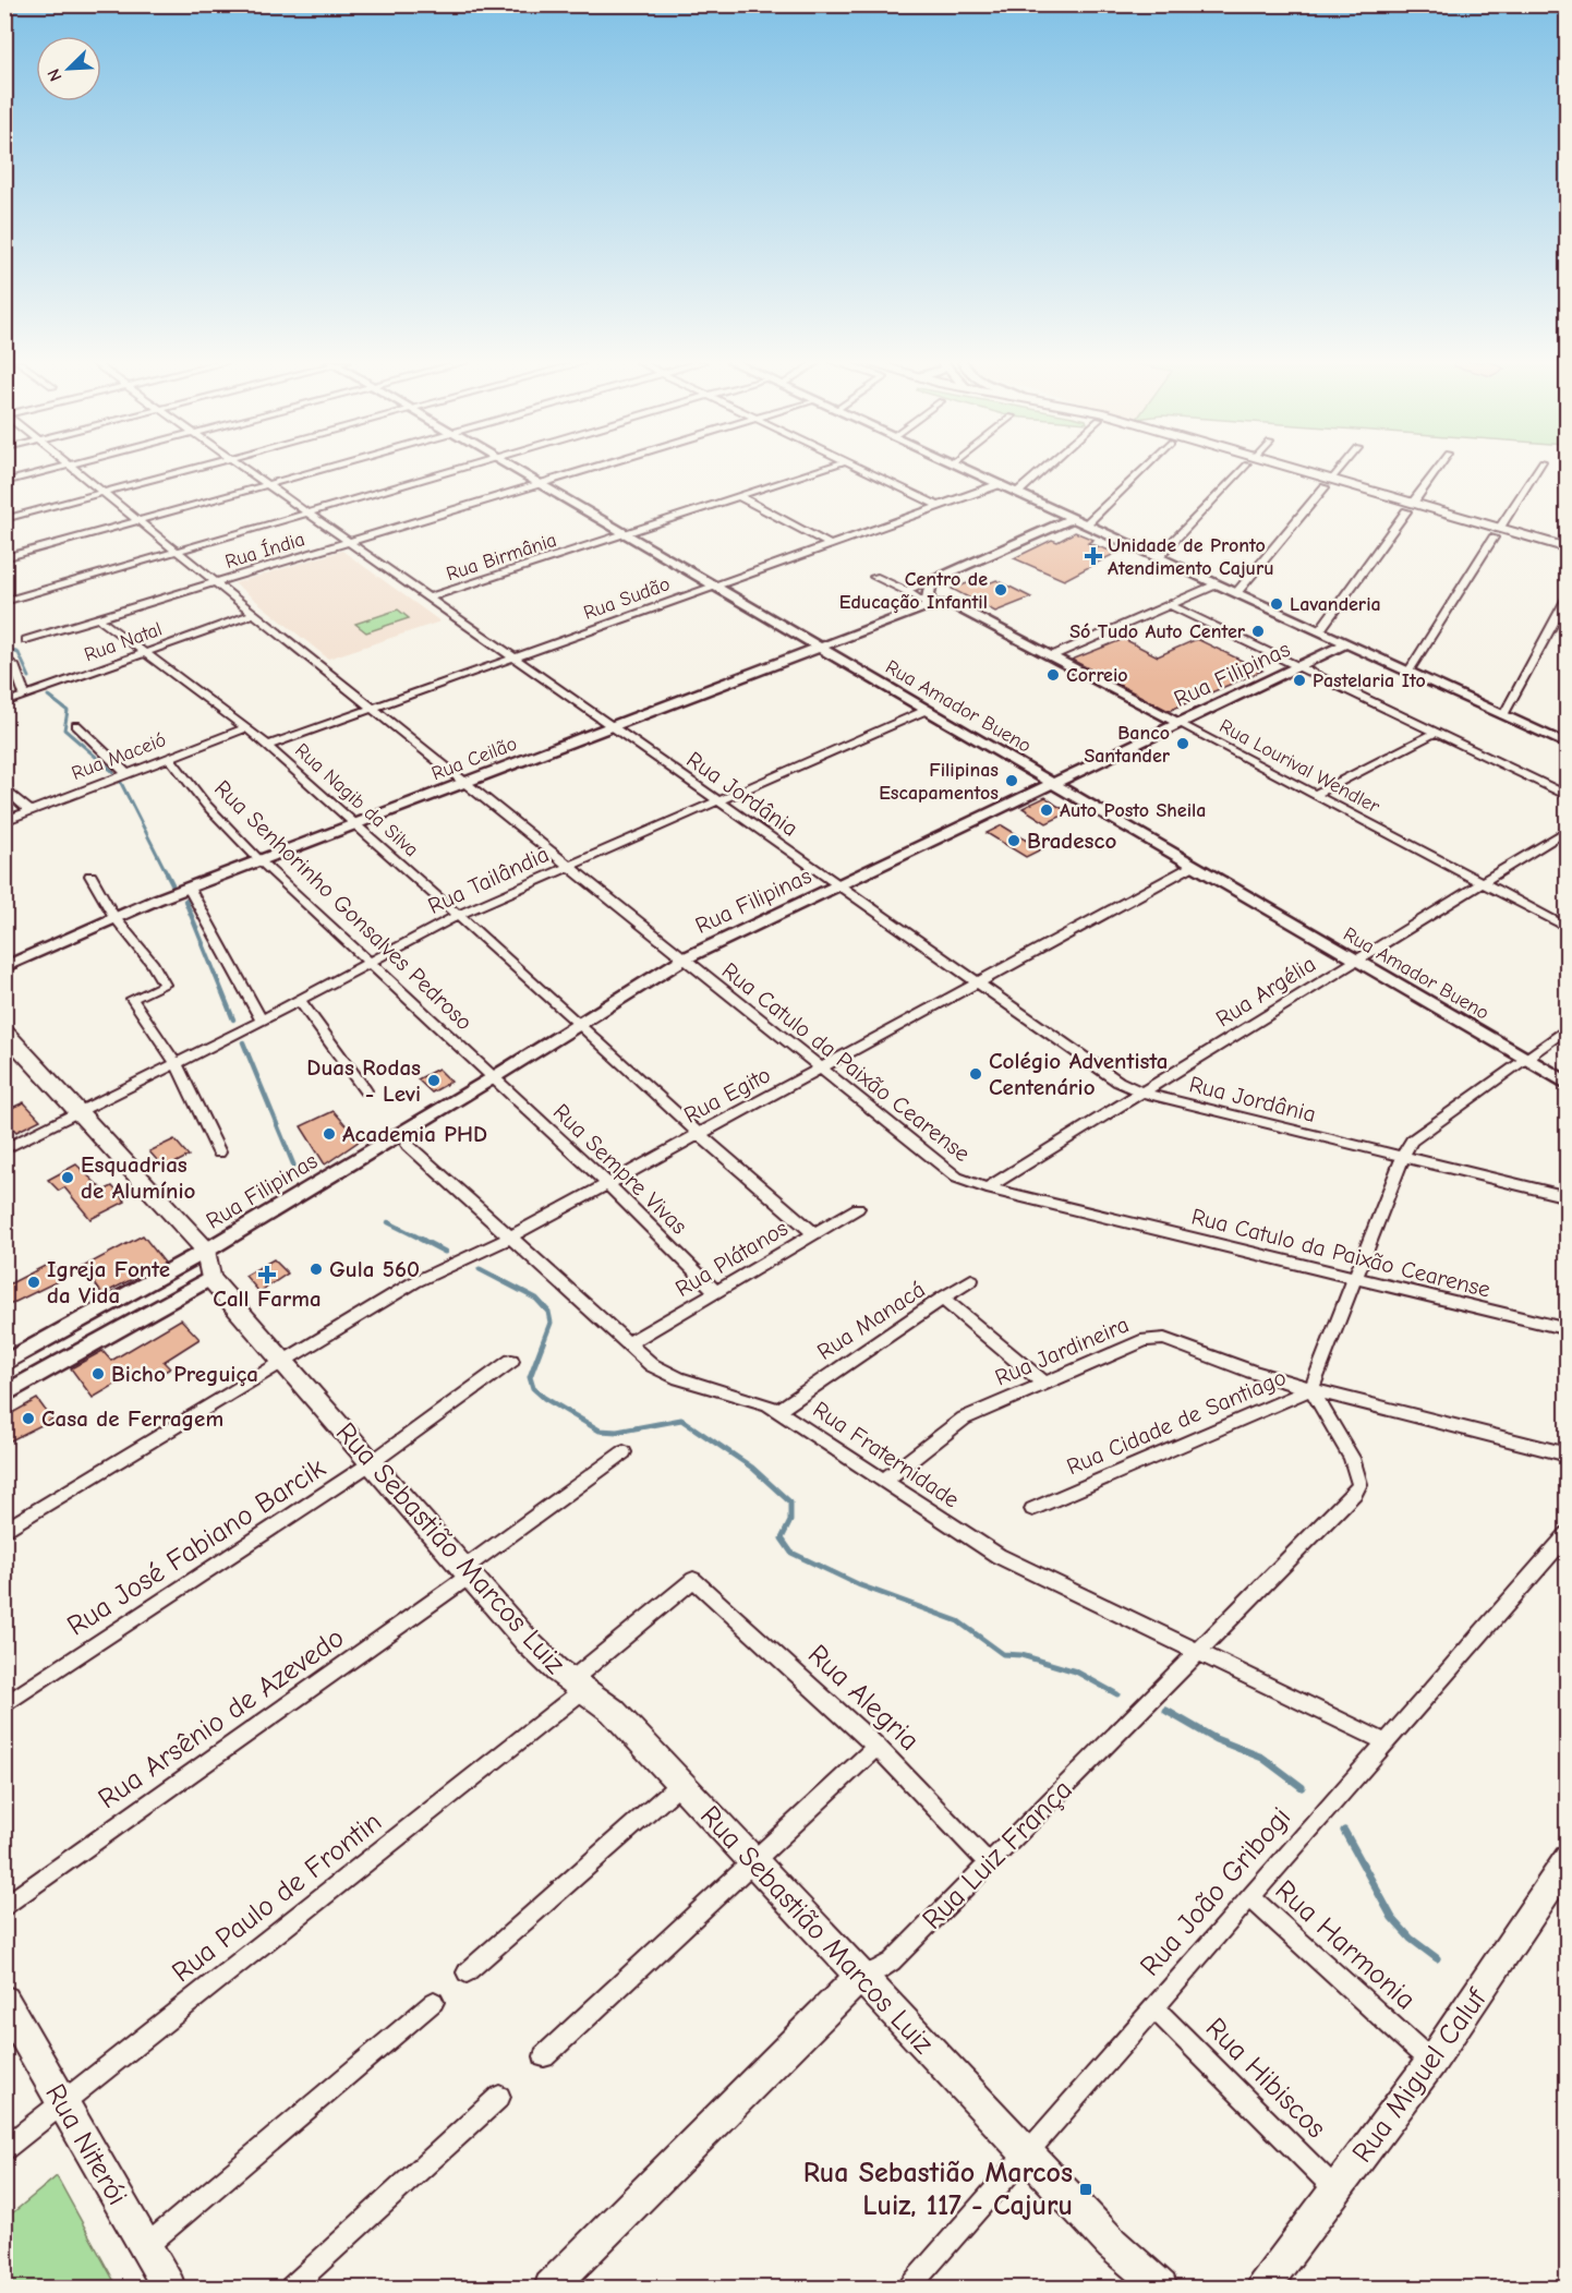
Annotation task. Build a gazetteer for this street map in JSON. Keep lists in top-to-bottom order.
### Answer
{
  "streets": {
    "main road": [
      "Rua Sebastião Marcos Luiz",
      "Rua Luiz França",
      "Rua Miguel Caluf",
      "Rua Niterói"
    ],
    "street": [
      "Rua Índia",
      "Rua Birmânia",
      "Rua Sudão",
      "Rua Natal",
      "Rua Filipinas",
      "Rua Amador Bueno",
      "Rua Maceió",
      "Rua Ceilão",
      "Rua Lourival Wendler",
      "Rua Jordânia",
      "Rua Nagib da Silva",
      "Rua Tailândia",
      "Rua Senhorinho Gonsalves Pedroso",
      "Rua Argélia",
      "Rua Catulo da Paixão Cearense",
      "Rua Egito",
      "Rua Sempre Vivas",
      "Rua Plátanos",
      "Rua Manacá",
      "Rua Jardineira",
      "Rua Cidade de Santiago",
      "Rua Fraternidade",
      "Rua José Fabiano Barcik",
      "Rua Alegria",
      "Rua Arsênio de Azevedo",
      "Rua João Gribogi",
      "Rua Paulo de Frontin",
      "Rua Harmonia",
      "Rua Hibiscos"
    ]
  },
  "crossings": [
    ["Rua Índia", "Rua Amador Bueno"],
    ["Rua Índia", "Rua Jordânia"],
    ["Rua Índia", "Rua Nagib da Silva"],
    ["Rua Índia", "Rua Catulo da Paixão Cearense"],
    ["Rua Birmânia", "Rua Amador Bueno"],
    ["Rua Birmânia", "Rua Jordânia"],
    ["Rua Sudão", "Rua Amador Bueno"],
    ["Rua Sudão", "Rua Jordânia"],
    ["Rua Sudão", "Rua Nagib da Silva"],
    ["Rua Sudão", "Rua Catulo da Paixão Cearense"],
    ["Rua Natal", "Rua Nagib da Silva"],
    ["Rua Natal", "Rua Catulo da Paixão Cearense"],
    ["Rua Filipinas", "Rua Amador Bueno"],
    ["Rua Filipinas", "Rua Lourival Wendler"],
    ["Rua Filipinas", "Rua Jordânia"],
    ["Rua Filipinas", "Rua Nagib da Silva"],
    ["Rua Filipinas", "Rua Senhorinho Gonsalves Pedroso"],
    ["Rua Filipinas", "Rua Catulo da Paixão Cearense"],
    ["Rua Filipinas", "Rua Sempre Vivas"],
    ["Rua Amador Bueno", "Rua Ceilão"],
    ["Rua Amador Bueno", "Rua Tailândia"],
    ["Rua Amador Bueno", "Rua Argélia"],
    ["Rua Amador Bueno", "Rua Egito"],
    ["Rua Maceió", "Rua Nagib da Silva"],
    ["Rua Maceió", "Rua Senhorinho Gonsalves Pedroso"],
    ["Rua Ceilão", "Rua Lourival Wendler"],
    ["Rua Ceilão", "Rua Jordânia"],
    ["Rua Ceilão", "Rua Nagib da Silva"],
    ["Rua Ceilão", "Rua Senhorinho Gonsalves Pedroso"],
    ["Rua Ceilão", "Rua Catulo da Paixão Cearense"],
    ["Rua Lourival Wendler", "Rua Argélia"],
    ["Rua Jordânia", "Rua Tailândia"],
    ["Rua Jordânia", "Rua Argélia"],
    ["Rua Jordânia", "Rua Egito"],
    ["Rua Nagib da Silva", "Rua Tailândia"],
    ["Rua Nagib da Silva", "Rua Egito"],
    ["Rua Nagib da Silva", "Rua Plátanos"],
    ["Rua Tailândia", "Rua Senhorinho Gonsalves Pedroso"],
    ["Rua Tailândia", "Rua Catulo da Paixão Cearense"],
    ["Rua Senhorinho Gonsalves Pedroso", "Rua Sempre Vivas"],
    ["Rua Argélia", "Rua Catulo da Paixão Cearense"],
    ["Rua Catulo da Paixão Cearense", "Rua Egito"],
    ["Rua Egito", "Rua Sempre Vivas"],
    ["Rua Egito", "Rua Fraternidade"],
    ["Rua Egito", "Rua Sebastião Marcos Luiz"],
    ["Rua Sempre Vivas", "Rua Plátanos"],
    ["Rua Plátanos", "Rua Fraternidade"],
    ["Rua Manacá", "Rua Jardineira"],
    ["Rua Manacá", "Rua Fraternidade"],
    ["Rua Jardineira", "Rua Cidade de Santiago"],
    ["Rua Jardineira", "Rua Fraternidade"],
    ["Rua Jardineira", "Rua Luiz França"],
    ["Rua Cidade de Santiago", "Rua Luiz França"],
    ["Rua Fraternidade", "Rua Luiz França"],
    ["Rua Fraternidade", "Rua João Gribogi"],
    ["Rua José Fabiano Barcik", "Rua Sebastião Marcos Luiz"],
    ["Rua Sebastião Marcos Luiz", "Rua Arsênio de Azevedo"],
    ["Rua Sebastião Marcos Luiz", "Rua Luiz França"],
    ["Rua Sebastião Marcos Luiz", "Rua João Gribogi"],
    ["Rua Sebastião Marcos Luiz", "Rua Paulo de Frontin"],
    ["Rua Alegria", "Rua Luiz França"],
    ["Rua Alegria", "Rua Paulo de Frontin"],
    ["Rua João Gribogi", "Rua Harmonia"],
    ["Rua João Gribogi", "Rua Hibiscos"],
    ["Rua Paulo de Frontin", "Rua Niterói"],
    ["Rua Harmonia", "Rua Miguel Caluf"],
    ["Rua Miguel Caluf", "Rua Hibiscos"]
  ],
  "places": {
    "health": ["Unidade de Pronto Atendimento Cajuru", "Call Farma"],
    "other": [
      "Centro de Educação Infantil",
      "Lavanderia",
      "Só Tudo Auto Center",
      "Correio",
      "Pastelaria Ito",
      "Banco Santander",
      "Filipinas Escapamentos",
      "Auto Posto Sheila",
      "Bradesco",
      "Colégio Adventista Centenário",
      "Duas Rodas - Levi",
      "Academia PHD",
      "Esquadrias de Alumínio",
      "Gula 560",
      "Igreja Fonte da Vida",
      "Bicho Preguiça",
      "Casa de Ferragem"
    ],
    "transit": ["Rua Sebastião Marcos Luiz, 117 - Cajuru"]
  },
  "north": "bottom left"
}
